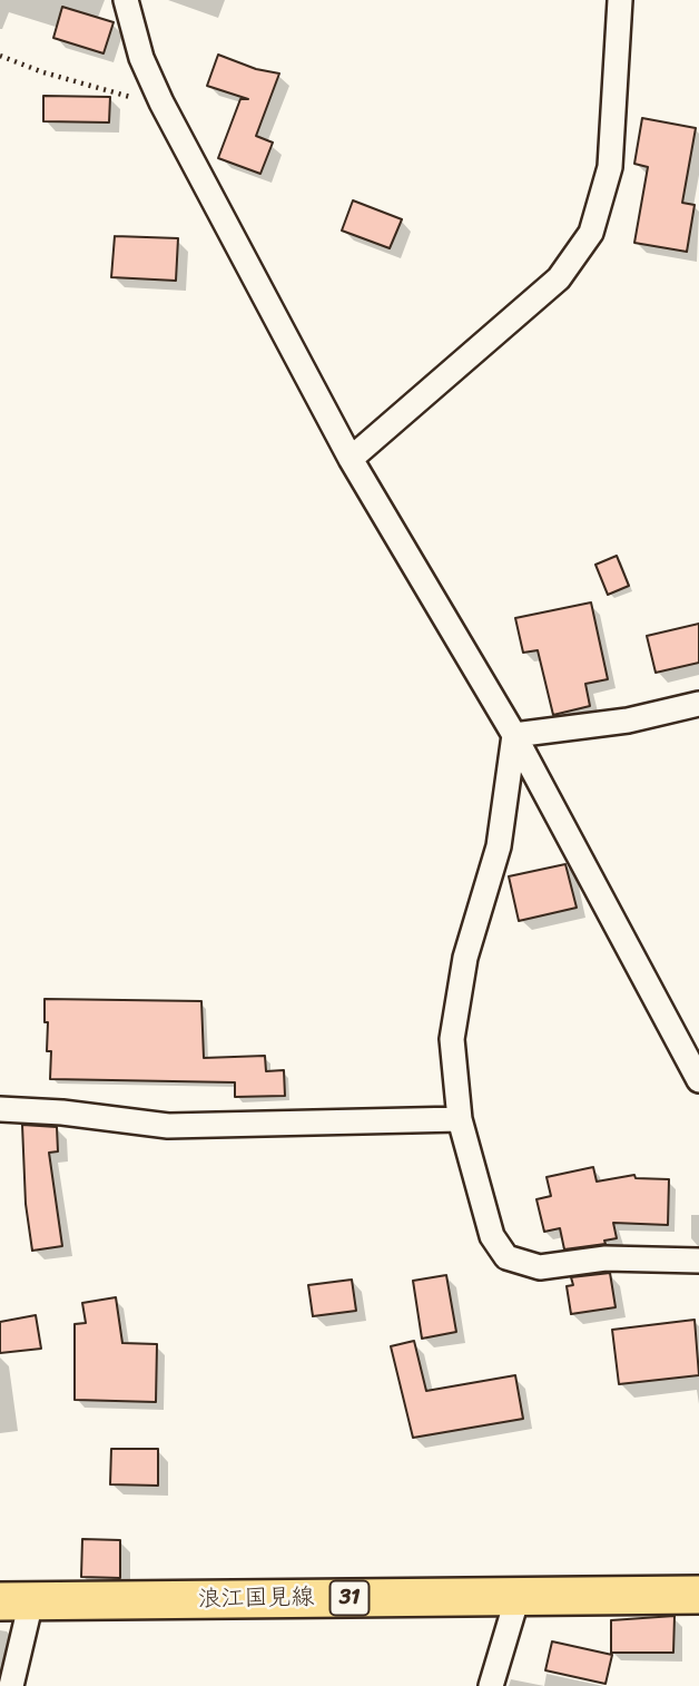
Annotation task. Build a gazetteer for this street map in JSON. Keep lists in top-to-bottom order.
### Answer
{
  "streets": {
    "main road": ["31", "浪江国見線"]
  }
}
